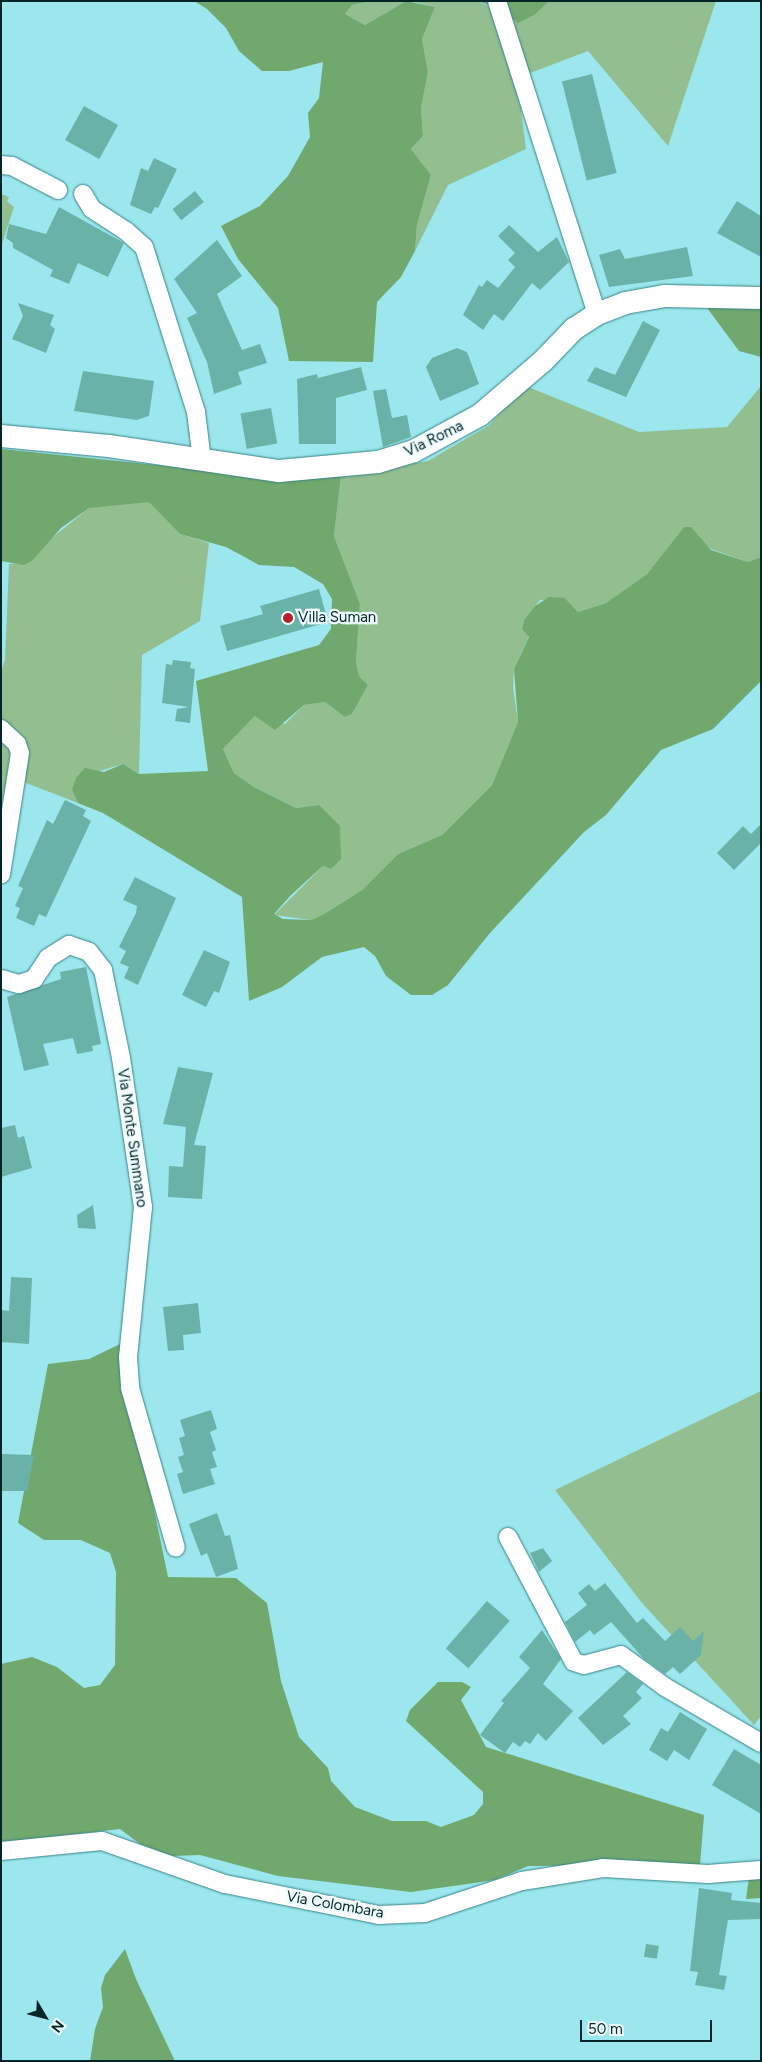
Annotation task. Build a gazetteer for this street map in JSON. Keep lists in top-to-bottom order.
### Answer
{
  "streets": {
    "street": ["Via Roma", "Via Monte Summano", "Via Colombara"]
  },
  "places": ["Villa Suman"],
  "scale_bar": "50 m",
  "north": "bottom right"
}
